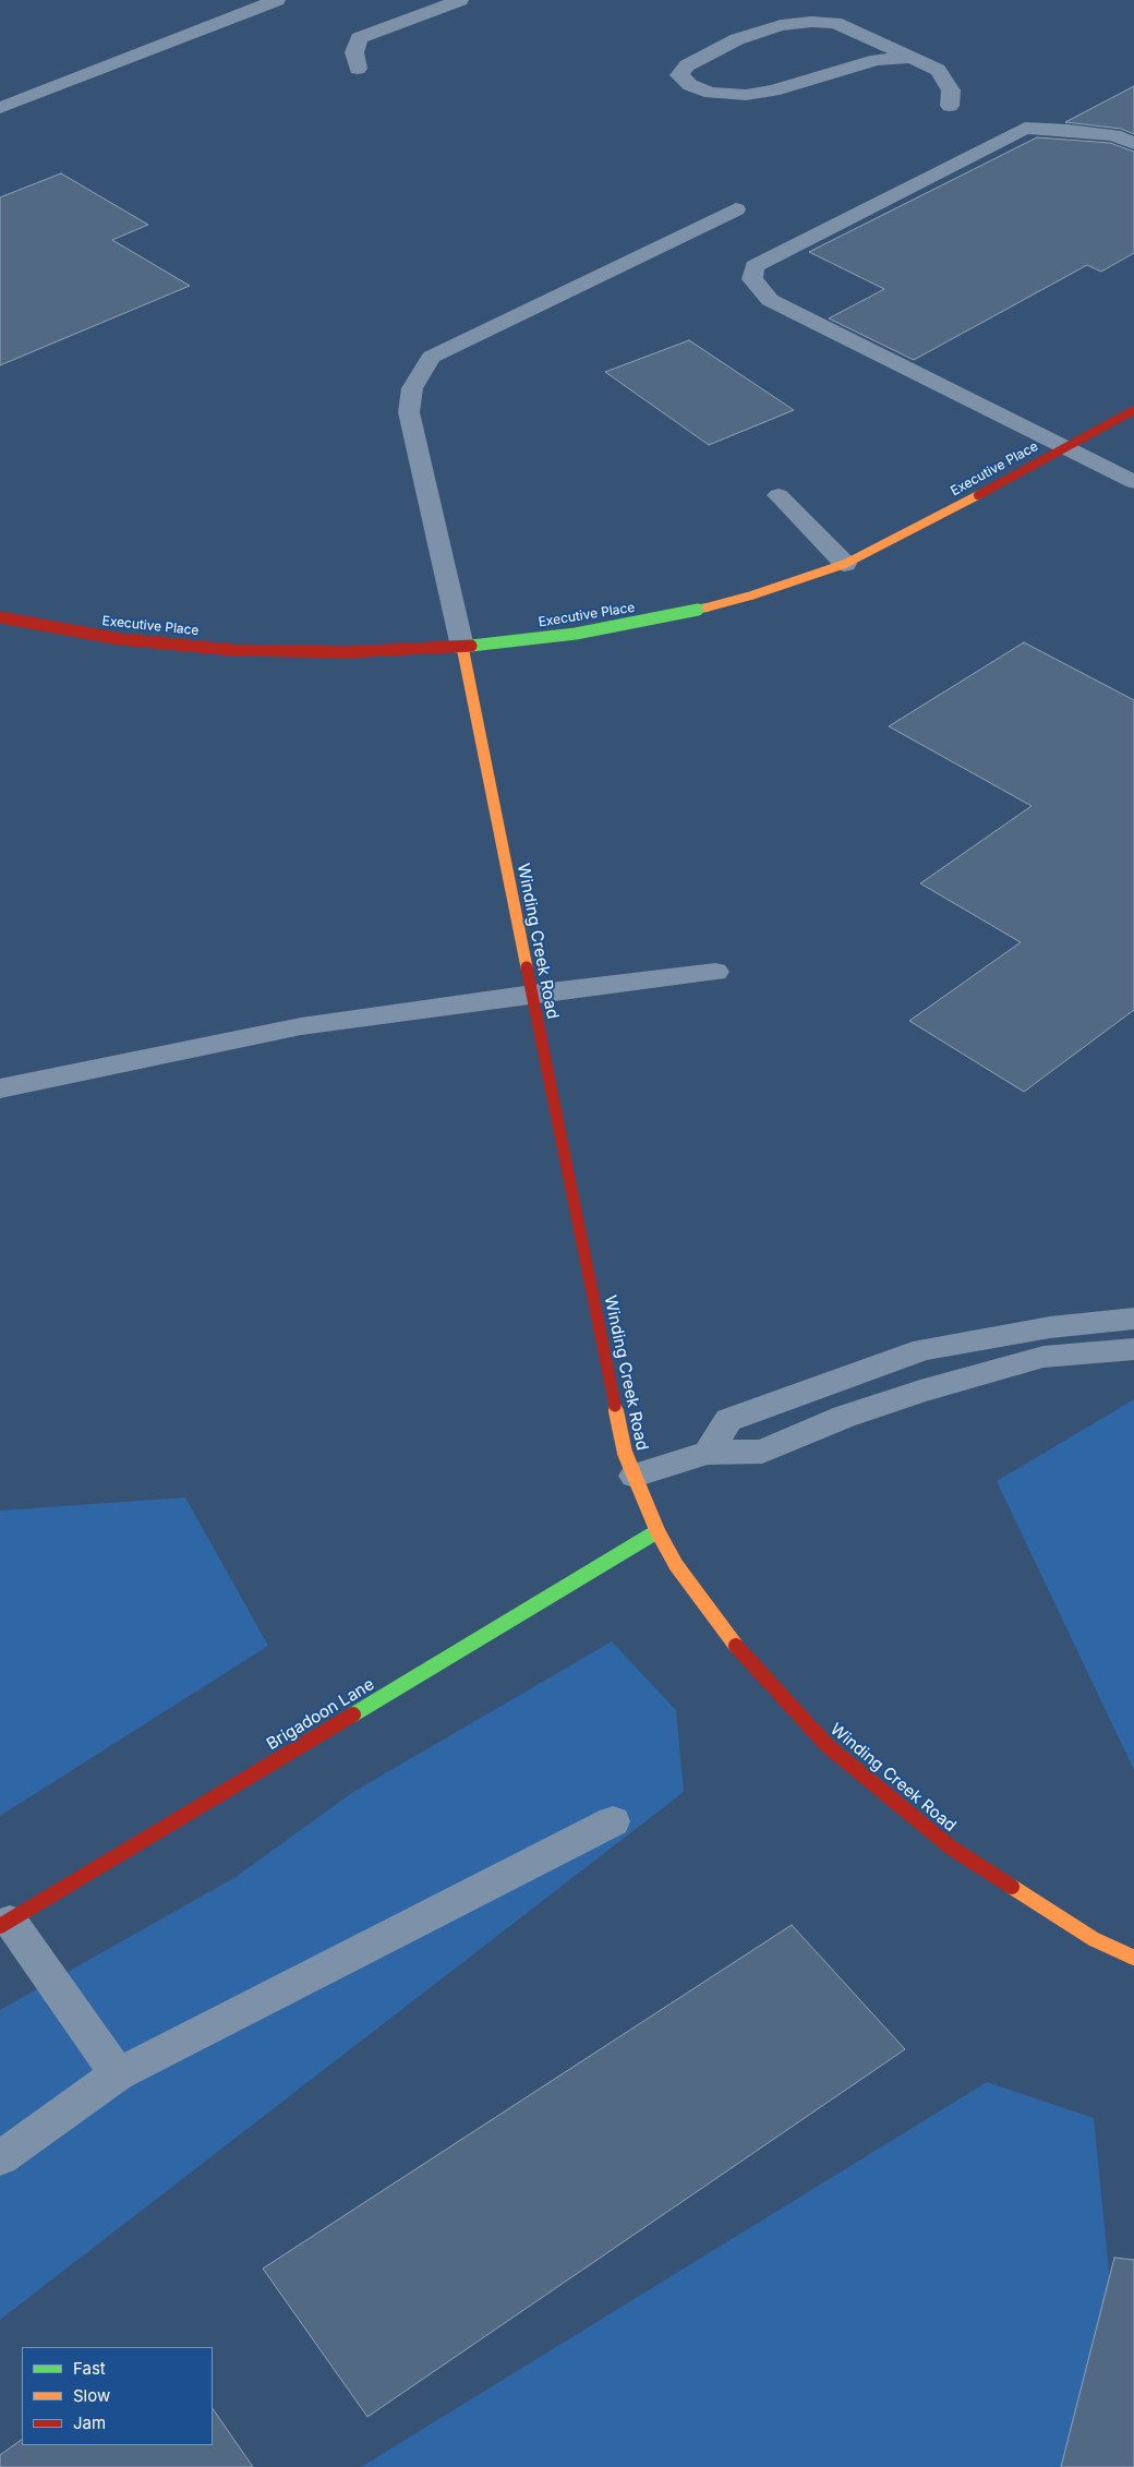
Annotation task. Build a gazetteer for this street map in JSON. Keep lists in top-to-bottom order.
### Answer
{
  "streets": {
    "street": ["Executive Place", "Winding Creek Road", "Brigadoon Lane"]
  },
  "crossings": [
    ["Executive Place", "Winding Creek Road"],
    ["Winding Creek Road", "Brigadoon Lane"]
  ],
  "legend": ["Fast", "Slow", "Jam"]
}
